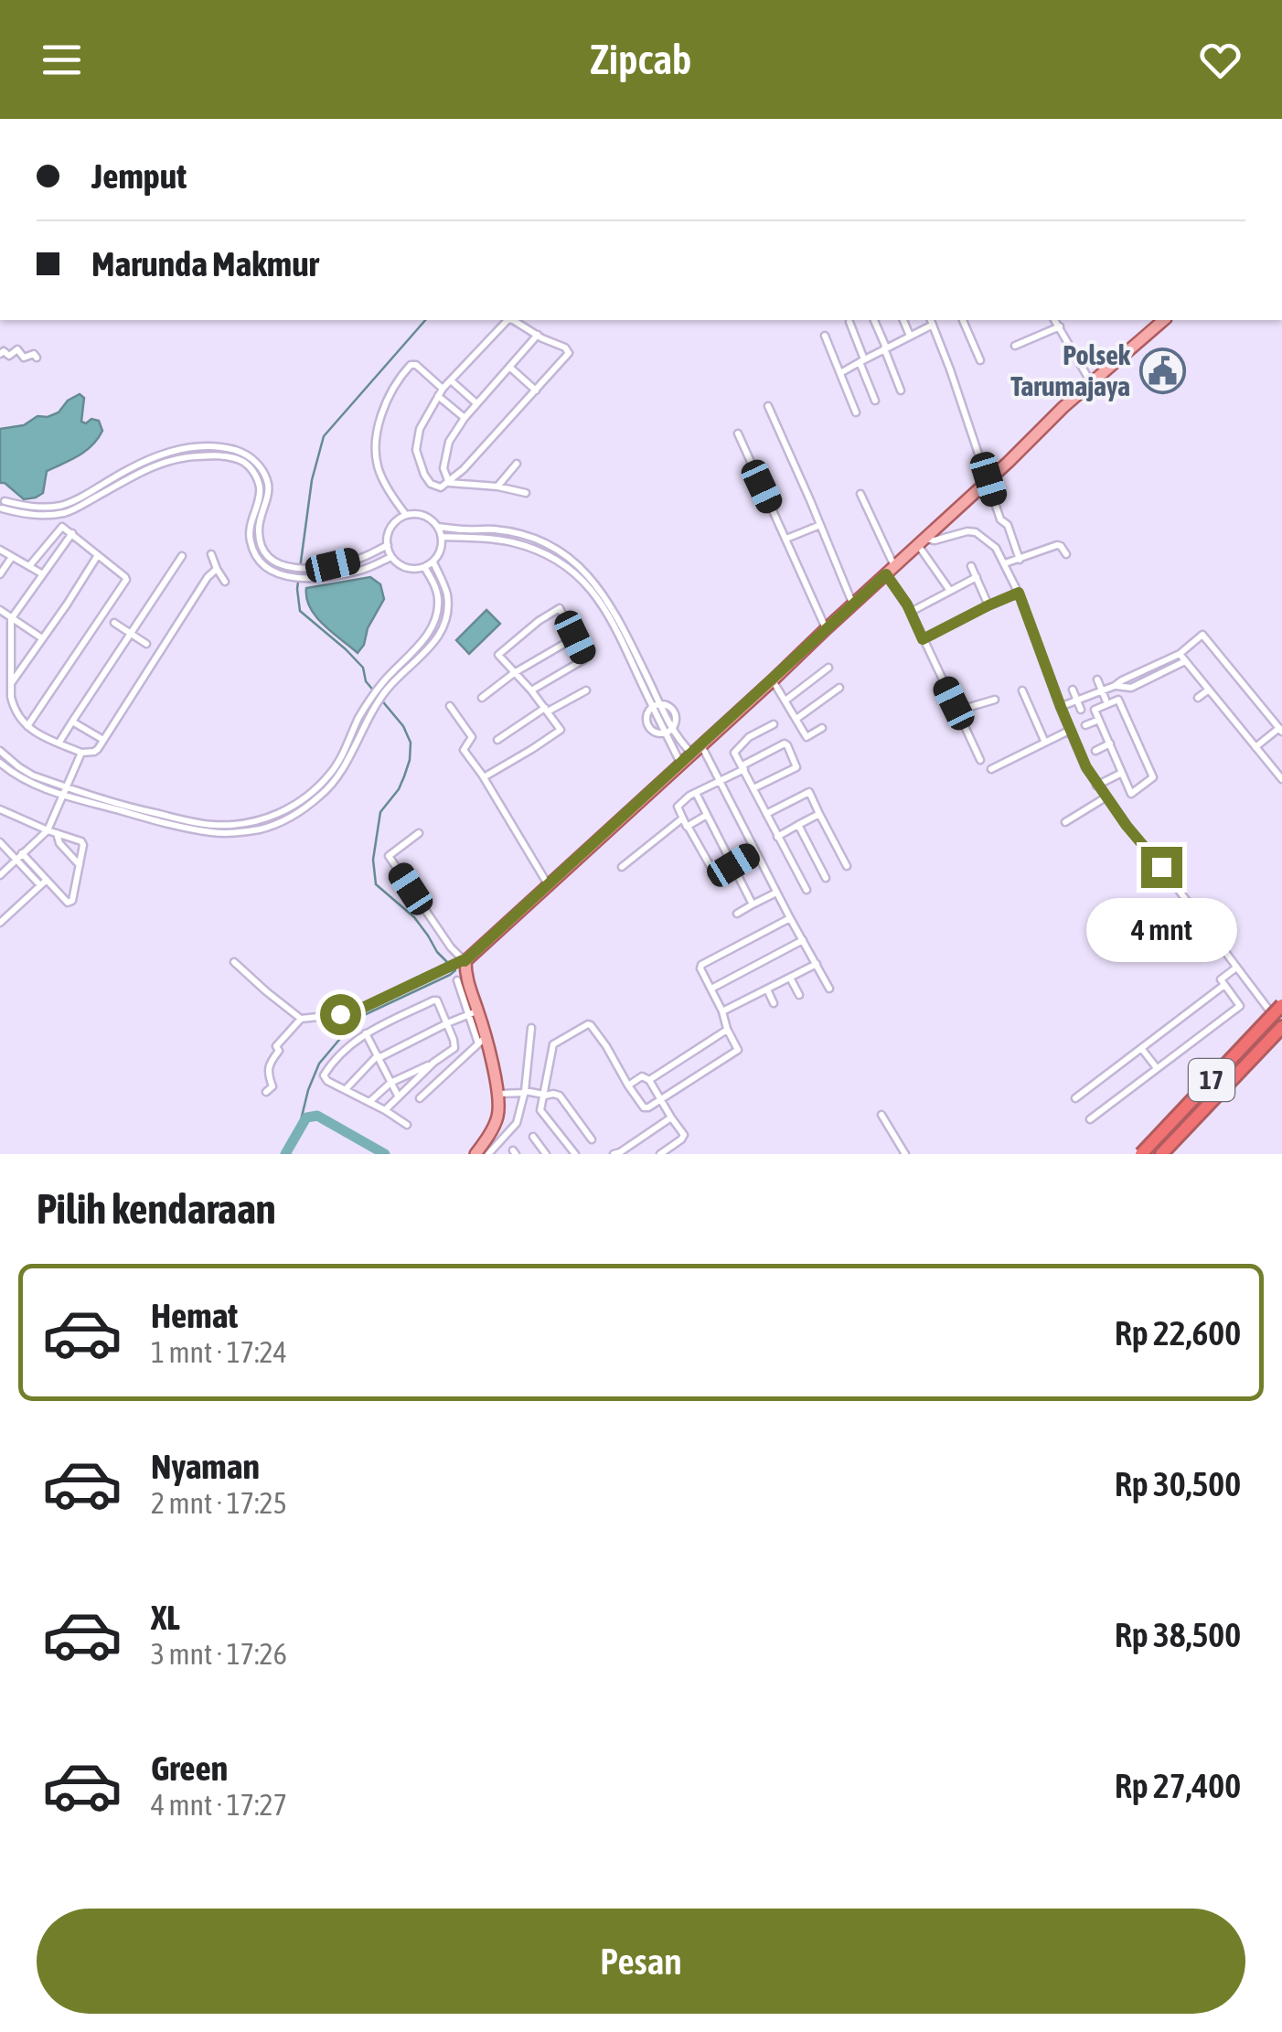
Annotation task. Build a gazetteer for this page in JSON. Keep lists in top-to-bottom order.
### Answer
{
  "streets": {
    "highway": ["17"]
  },
  "places": {
    "public building": ["Polsek Tarumajaya"]
  },
  "page": {
    "header": "Zipcab",
    "banner": ["Jemput", "Marunda Makmur"],
    "bubble": "4 mnt",
    "heading": "Pilih kendaraan",
    "list": [
      {
        "name": "Hemat",
        "note": "1 mnt · 17:24",
        "value": "Rp 22,600"
      },
      {
        "name": "Nyaman",
        "note": "2 mnt · 17:25",
        "value": "Rp 30,500"
      },
      {
        "name": "XL",
        "note": "3 mnt · 17:26",
        "value": "Rp 38,500"
      },
      {
        "name": "Green",
        "note": "4 mnt · 17:27",
        "value": "Rp 27,400"
      }
    ],
    "buttons": "Pesan"
  }
}
